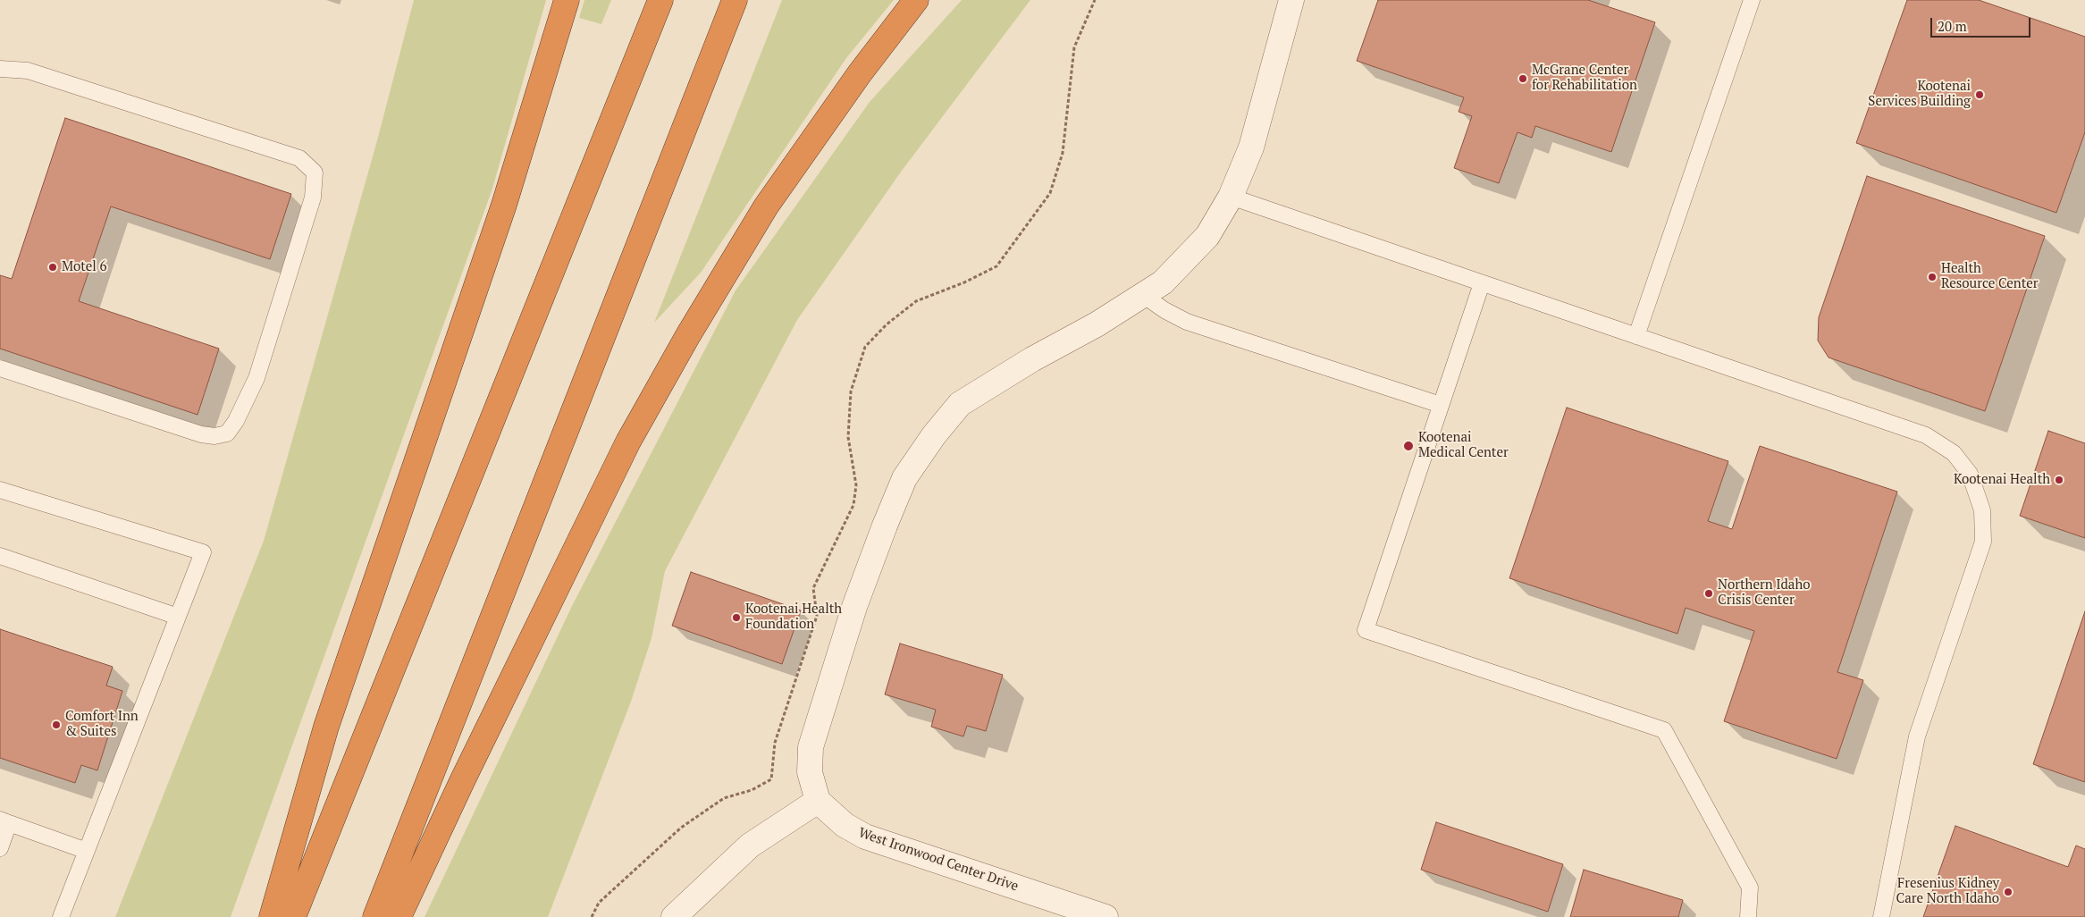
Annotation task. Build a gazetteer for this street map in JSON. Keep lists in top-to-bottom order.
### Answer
{
  "streets": {
    "street": ["West Ironwood Center Drive"]
  },
  "places": [
    "McGrane Center for Rehabilitation",
    "Kootenai Services Building",
    "Motel 6",
    "Health Resource Center",
    "Kootenai Medical Center",
    "Kootenai Health",
    "Northern Idaho Crisis Center",
    "Kootenai Health Foundation",
    "Comfort Inn & Suites",
    "Fresenius Kidney Care North Idaho"
  ],
  "scale_bar": "20 m"
}
